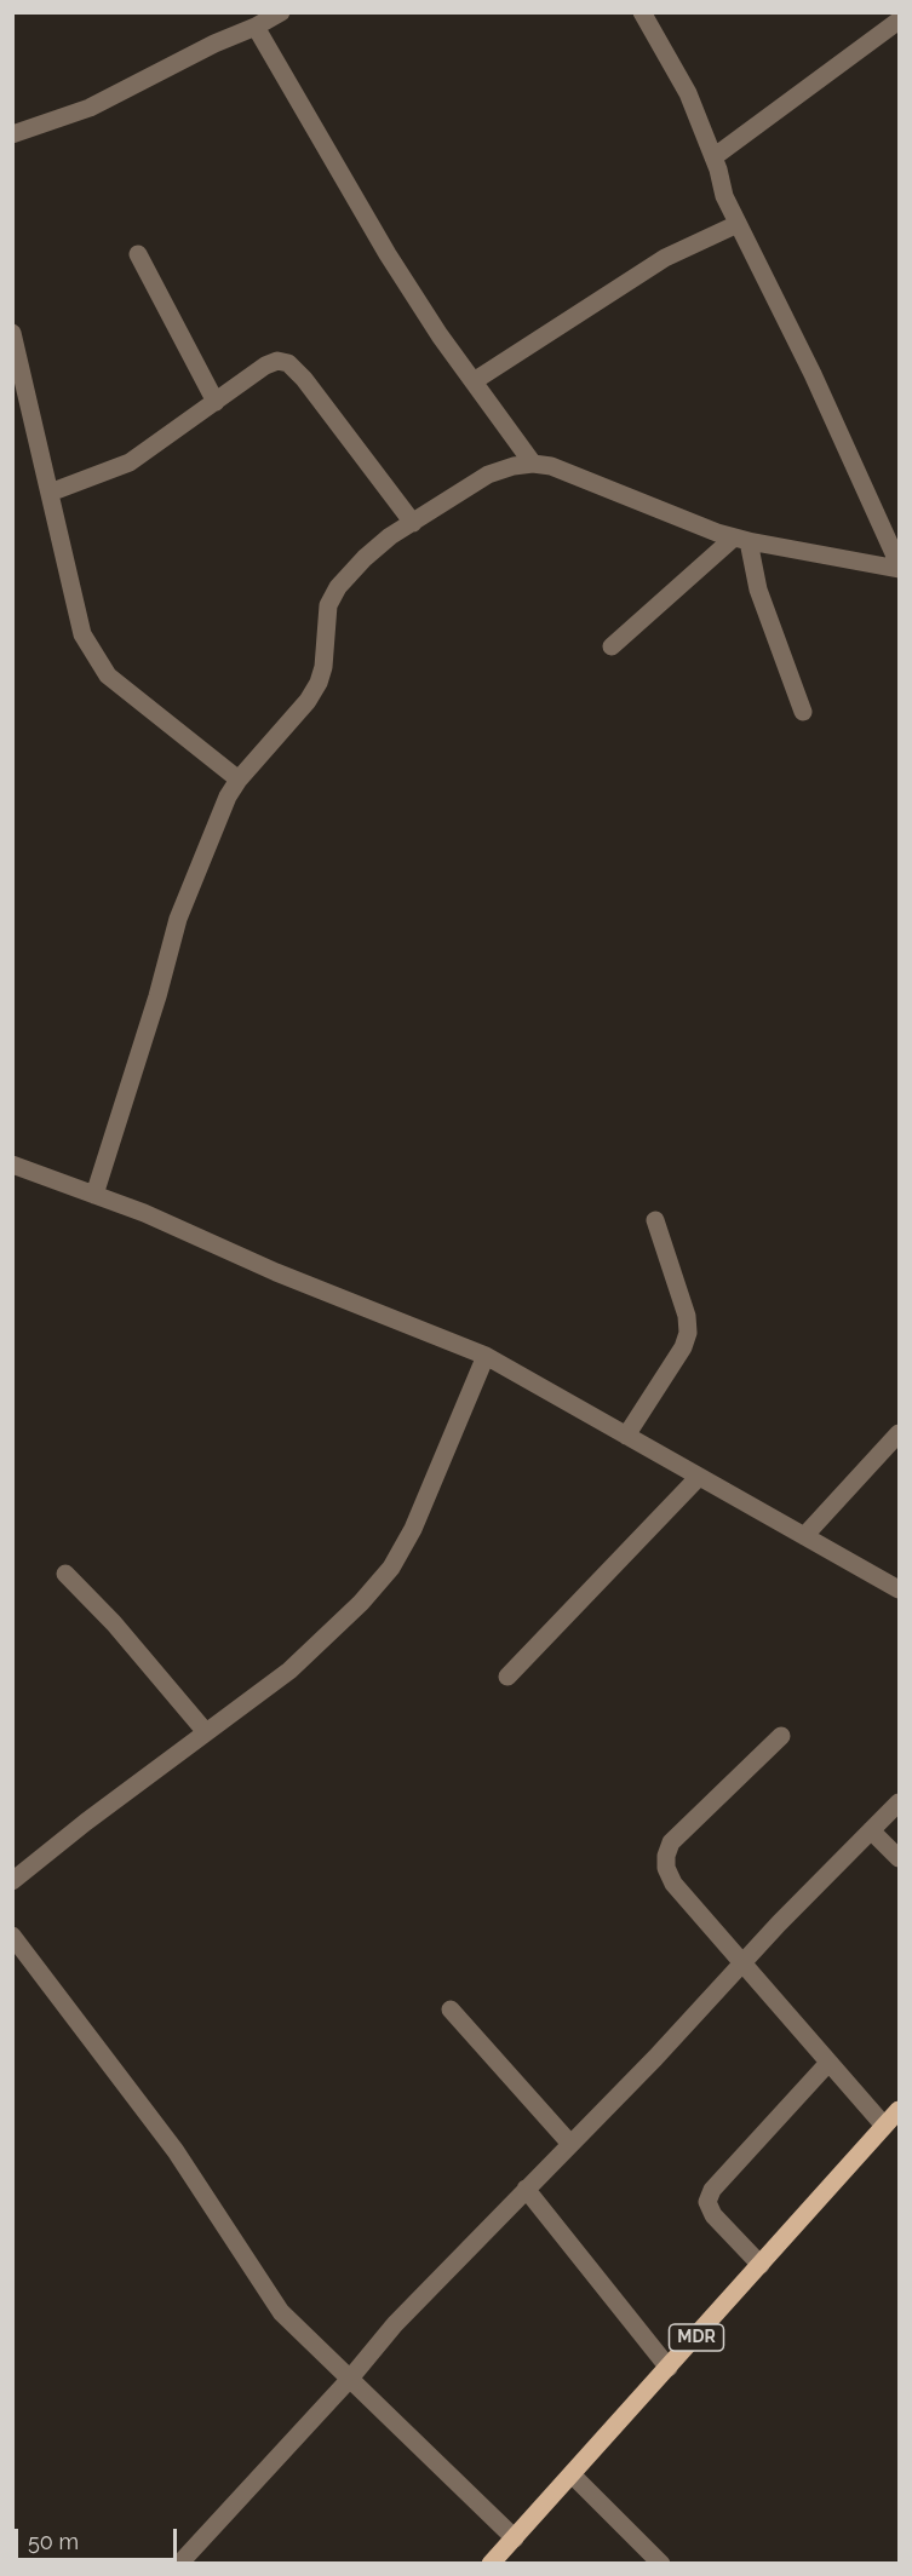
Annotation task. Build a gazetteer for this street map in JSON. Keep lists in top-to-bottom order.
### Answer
{
  "streets": {
    "main road": ["MDR"]
  },
  "scale_bar": "50 m"
}
